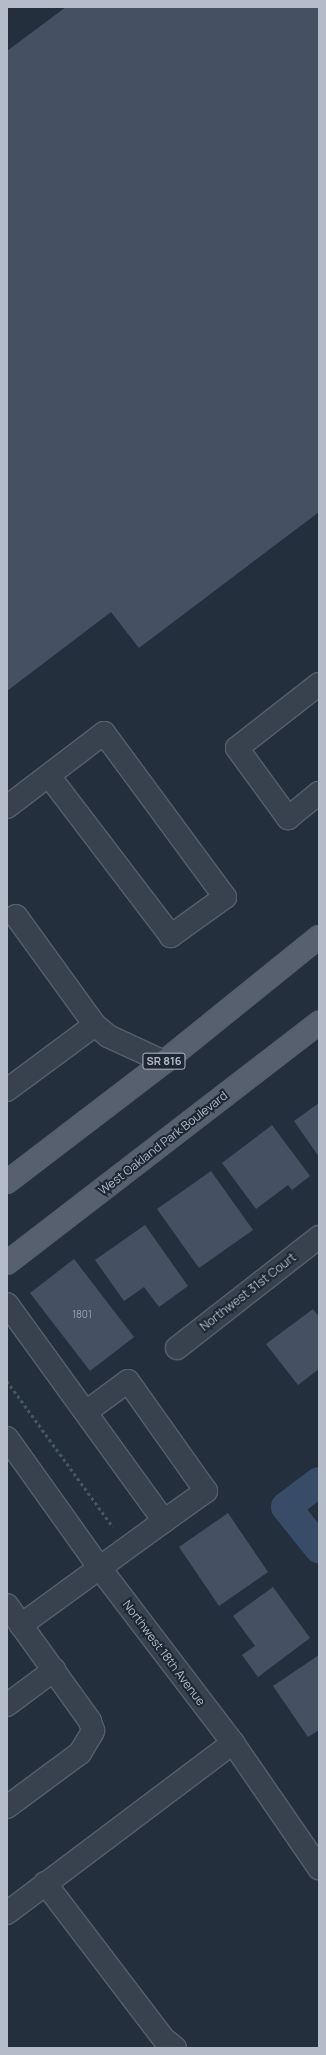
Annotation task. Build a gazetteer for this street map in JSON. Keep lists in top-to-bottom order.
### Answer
{
  "streets": {
    "main road": ["SR 816", "West Oakland Park Boulevard"],
    "street": ["Northwest 31st Court", "Northwest 18th Avenue"]
  },
  "house_numbers": ["1801"]
}
